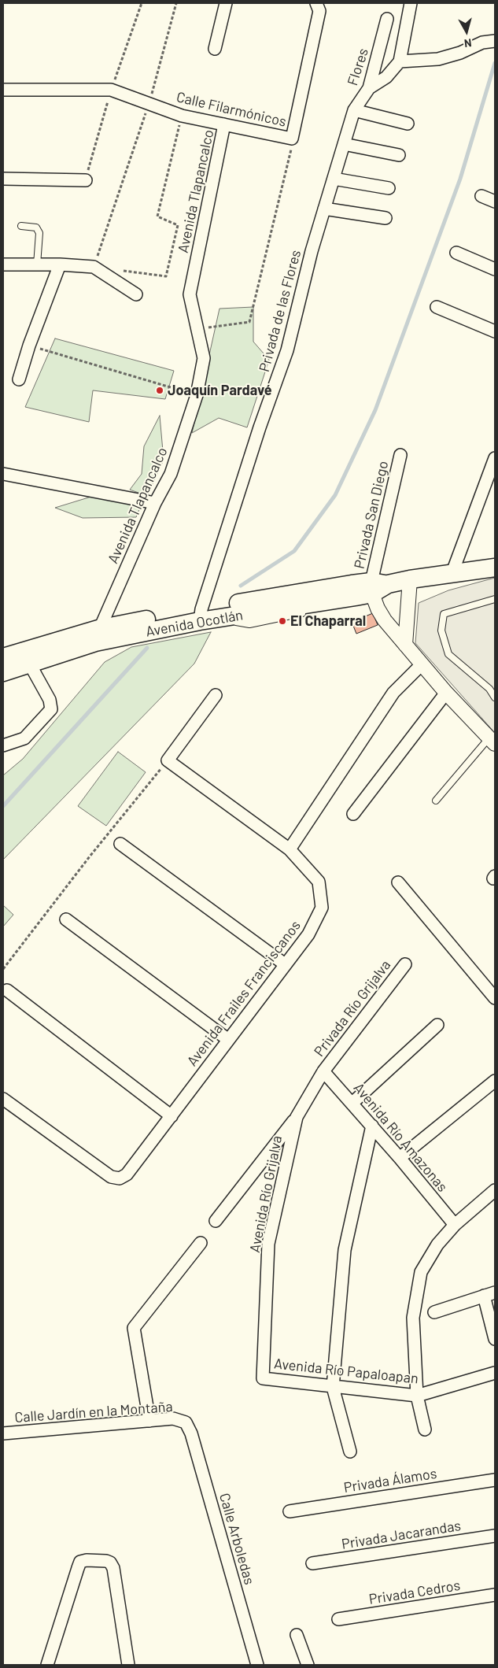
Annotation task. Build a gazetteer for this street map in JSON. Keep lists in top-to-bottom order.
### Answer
{
  "streets": {
    "main road": ["Avenida Ocotlán"],
    "street": [
      "Flores",
      "Calle Filarmónicos",
      "Avenida Tlapancalco",
      "Privada de las Flores",
      "Privada San Diego",
      "Avenida Frailes Franciscanos",
      "Privada Río Grijalva",
      "Avenida Río Amazonas",
      "Avenida Río Grijalva",
      "Avenida Río Papaloapan",
      "Calle Jardín en la Montaña",
      "Privada Álamos",
      "Privada Jacarandas",
      "Calle Arboledas",
      "Privada Cedros"
    ]
  },
  "crossings": [
    ["Flores", "Privada de las Flores"],
    ["Calle Filarmónicos", "Avenida Tlapancalco"],
    ["Avenida Tlapancalco", "Avenida Ocotlán"],
    ["Privada de las Flores", "Avenida Ocotlán"],
    ["Privada San Diego", "Avenida Ocotlán"],
    ["Privada Río Grijalva", "Avenida Río Amazonas"],
    ["Privada Río Grijalva", "Avenida Río Grijalva"],
    ["Avenida Río Amazonas", "Avenida Río Grijalva"],
    ["Avenida Río Grijalva", "Avenida Río Papaloapan"],
    ["Calle Jardín en la Montaña", "Calle Arboledas"]
  ],
  "places": ["Joaquín Pardavé", "El Chaparral"],
  "north": "bottom"
}
